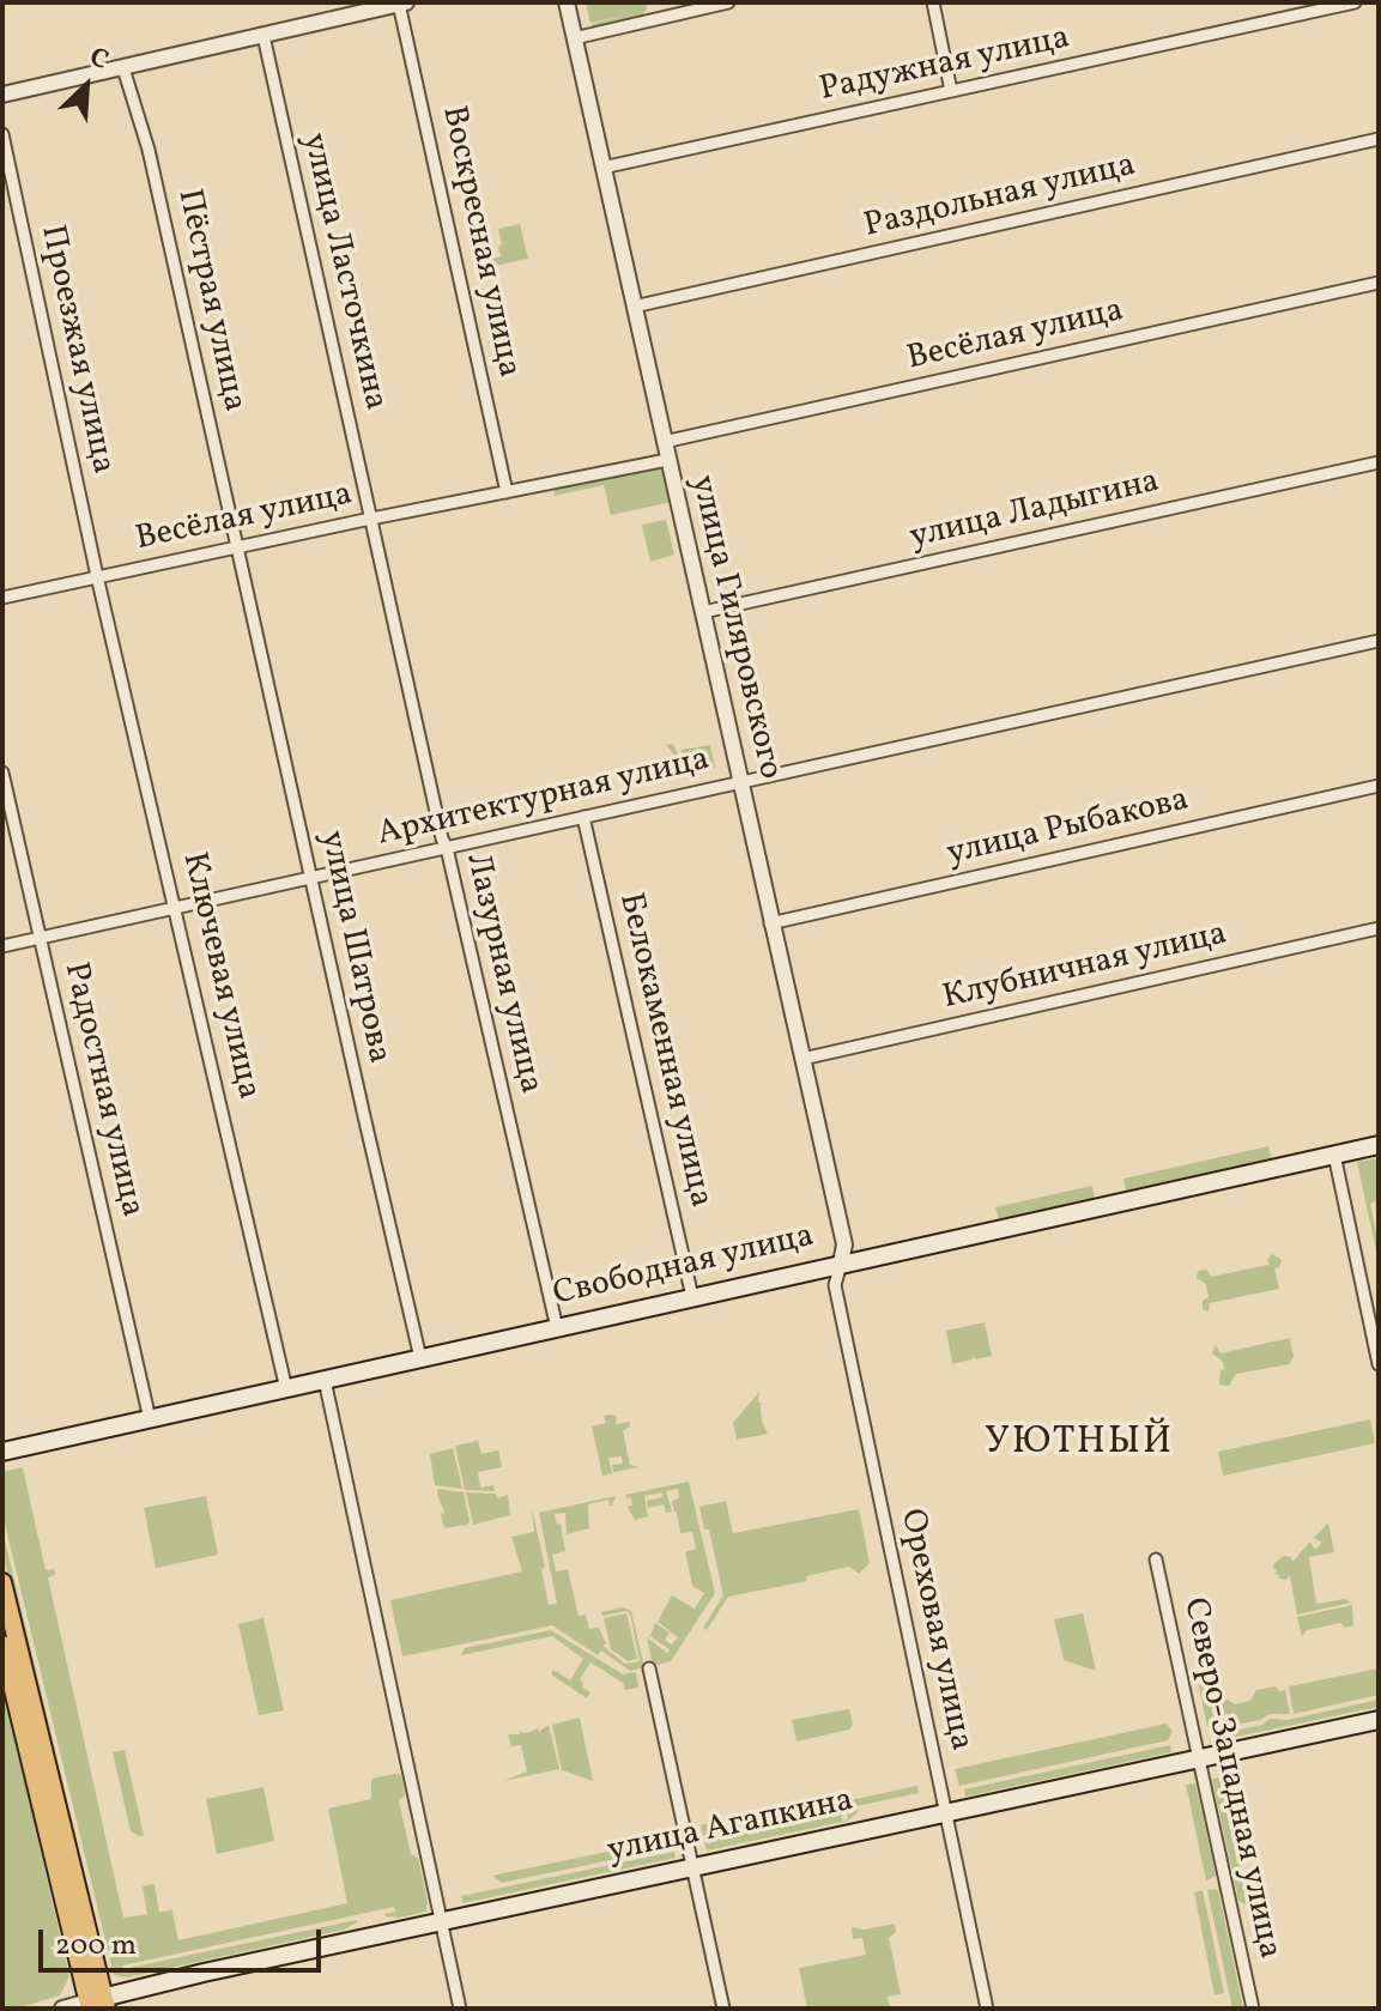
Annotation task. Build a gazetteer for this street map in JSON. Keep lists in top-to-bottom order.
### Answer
{
  "streets": {
    "main road": ["Свободная улица", "улица Агапкина"],
    "street": [
      "Радужная улица",
      "Раздольная улица",
      "Воскресная улица",
      "улица Ласточкина",
      "Пёстрая улица",
      "Весёлая улица",
      "Проезжая улица",
      "улица Ладыгина",
      "улица Гиляровского",
      "Архитектурная улица",
      "улица Рыбакова",
      "улица Шатрова",
      "Клубничная улица",
      "Лазурная улица",
      "Ключевая улица",
      "Белокаменная улица",
      "Радостная улица",
      "Ореховая улица",
      "Северо-Западная улица"
    ]
  },
  "crossings": [
    ["Радужная улица", "улица Гиляровского"],
    ["Раздольная улица", "улица Гиляровского"],
    ["Воскресная улица", "Весёлая улица"],
    ["улица Ласточкина", "Весёлая улица"],
    ["улица Ласточкина", "Лазурная улица"],
    ["Пёстрая улица", "Весёлая улица"],
    ["Пёстрая улица", "улица Шатрова"],
    ["Весёлая улица", "Проезжая улица"],
    ["Весёлая улица", "улица Гиляровского"],
    ["Весёлая улица", "улица Шатрова"],
    ["Весёлая улица", "Лазурная улица"],
    ["Весёлая улица", "Ключевая улица"],
    ["Проезжая улица", "Ключевая улица"],
    ["улица Ладыгина", "улица Гиляровского"],
    ["улица Гиляровского", "Архитектурная улица"],
    ["улица Гиляровского", "улица Рыбакова"],
    ["улица Гиляровского", "Клубничная улица"],
    ["улица Гиляровского", "Свободная улица"],
    ["улица Гиляровского", "Ореховая улица"],
    ["Архитектурная улица", "улица Шатрова"],
    ["Архитектурная улица", "Лазурная улица"],
    ["Архитектурная улица", "Ключевая улица"],
    ["Архитектурная улица", "Белокаменная улица"],
    ["Архитектурная улица", "Радостная улица"],
    ["улица Шатрова", "Свободная улица"],
    ["Лазурная улица", "Свободная улица"],
    ["Ключевая улица", "Свободная улица"],
    ["Белокаменная улица", "Свободная улица"],
    ["Радостная улица", "Свободная улица"],
    ["Свободная улица", "Ореховая улица"],
    ["Ореховая улица", "улица Агапкина"],
    ["Северо-Западная улица", "улица Агапкина"]
  ],
  "districts": ["УЮТНЫЙ"],
  "scale_bar": "200 m",
  "north": "top right"
}
